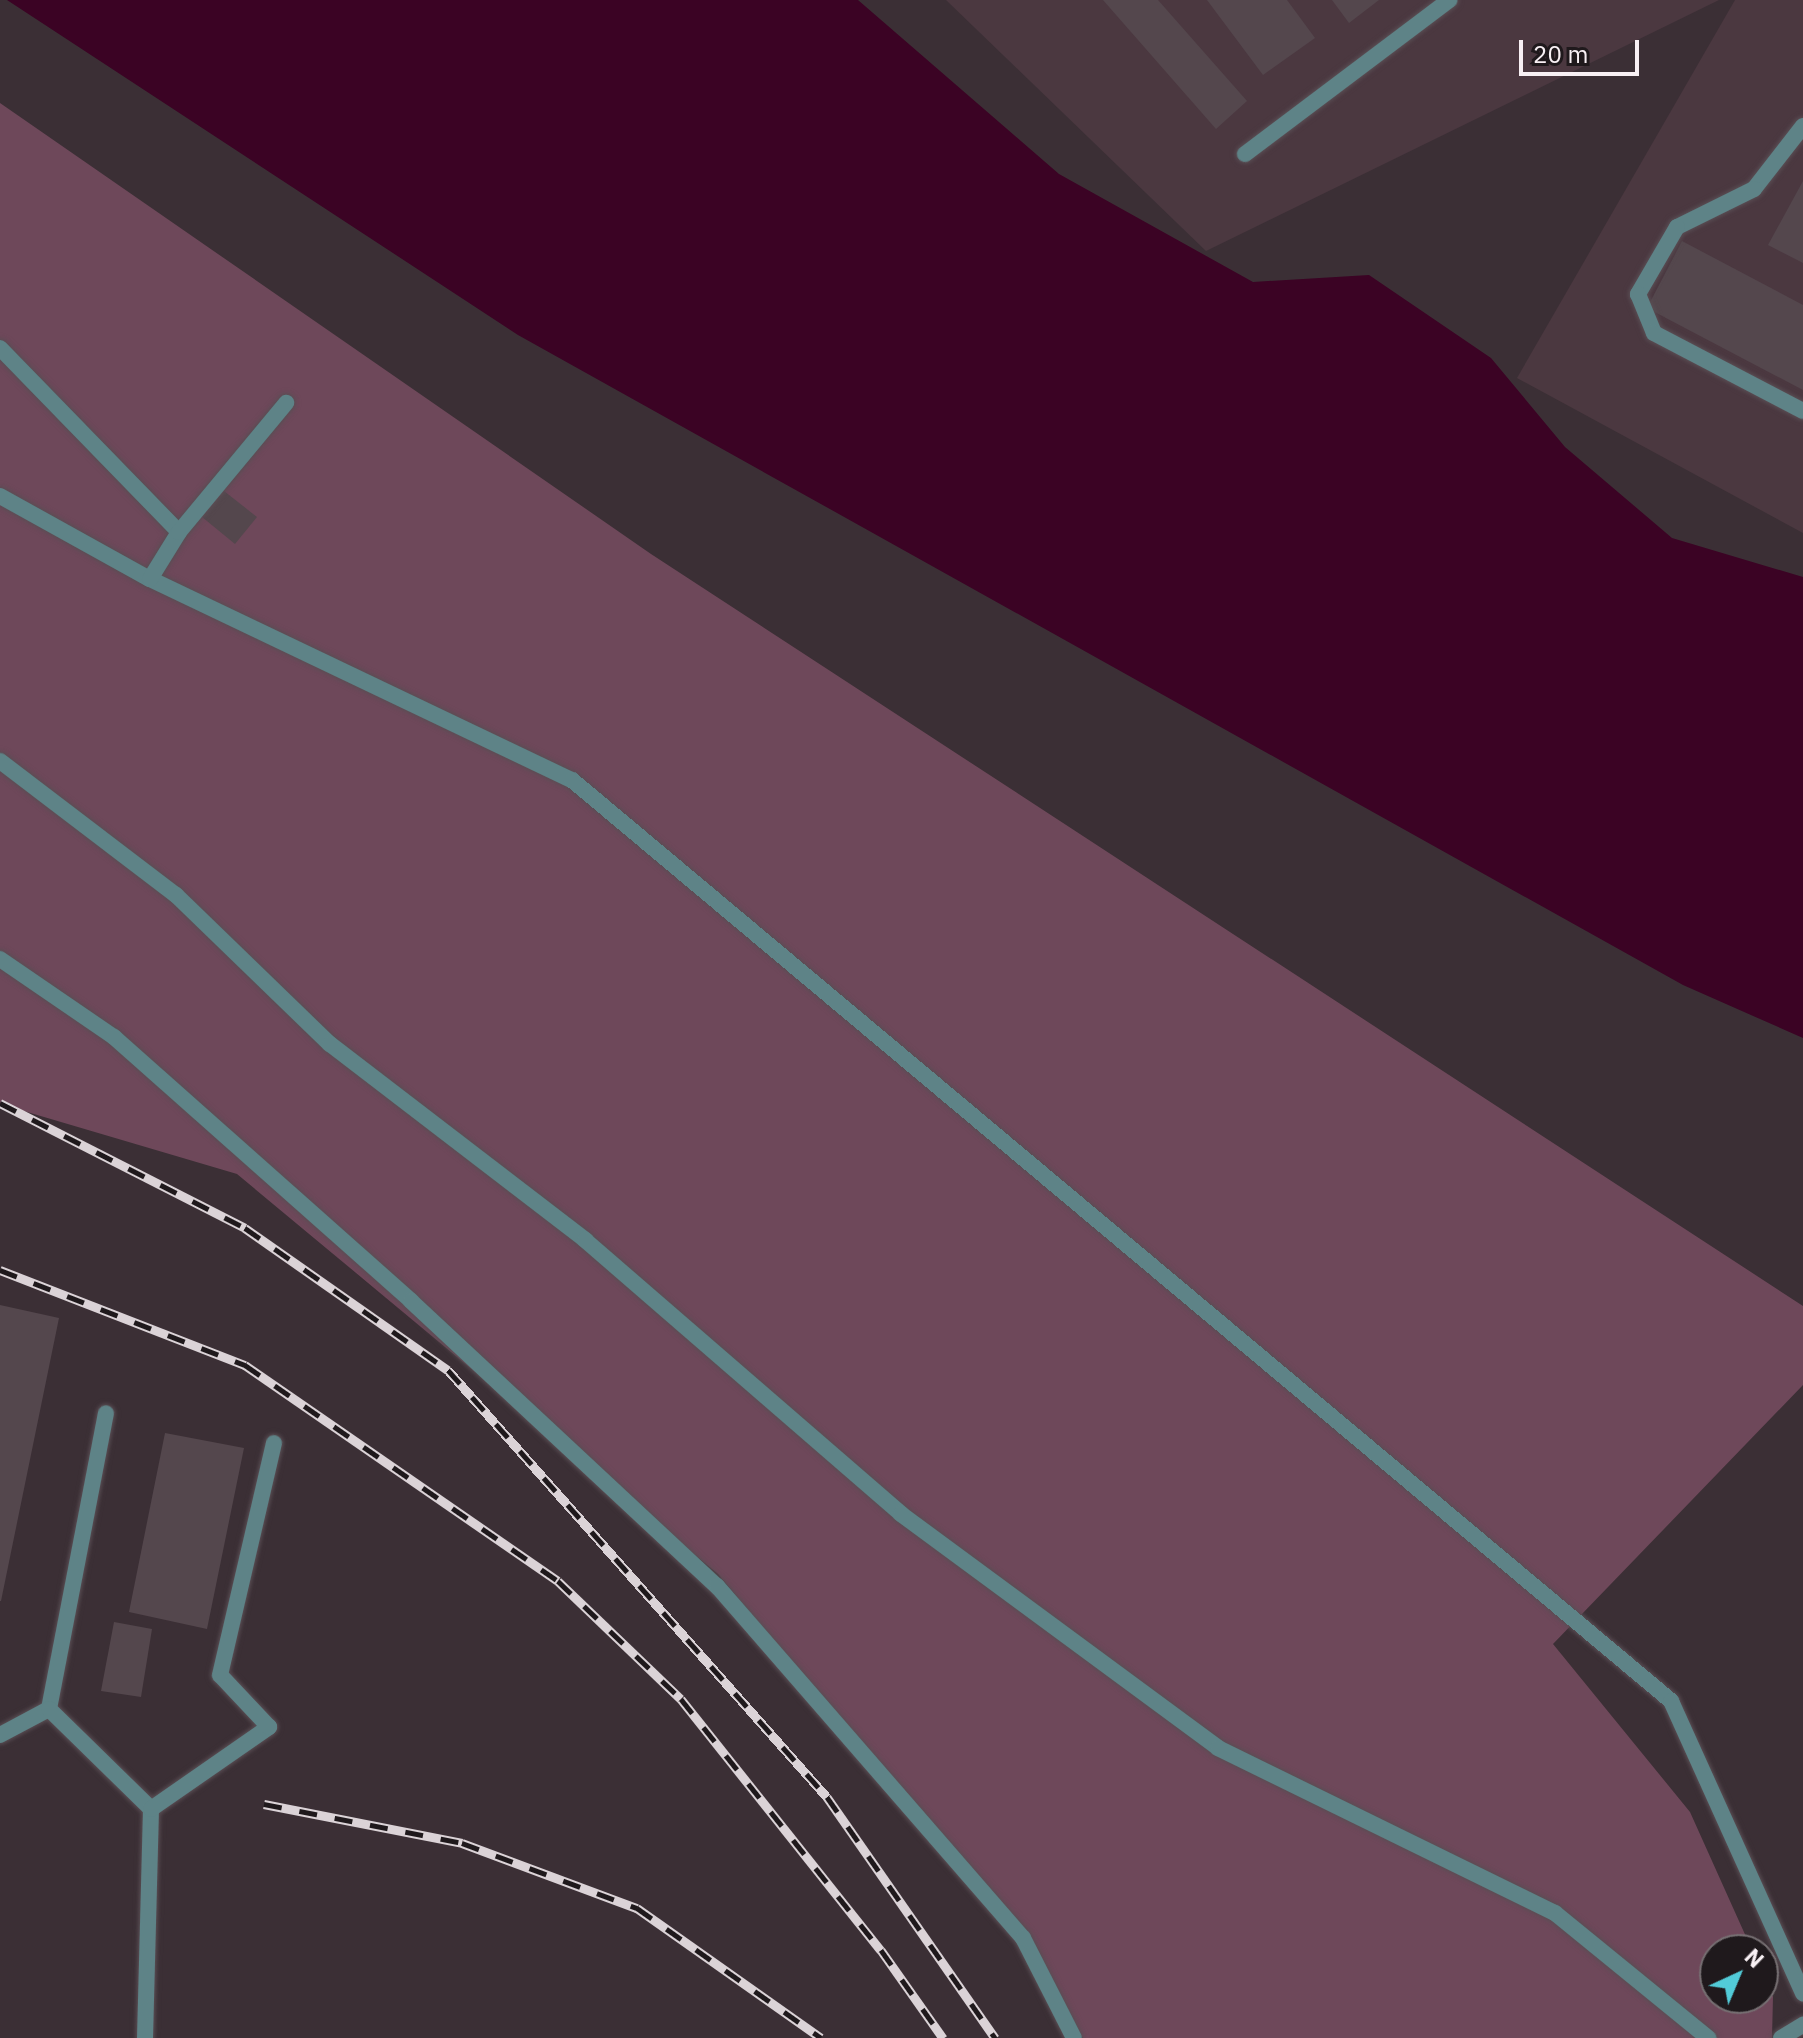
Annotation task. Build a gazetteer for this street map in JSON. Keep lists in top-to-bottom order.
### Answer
{
  "scale_bar": "20 m",
  "north": "top right"
}
